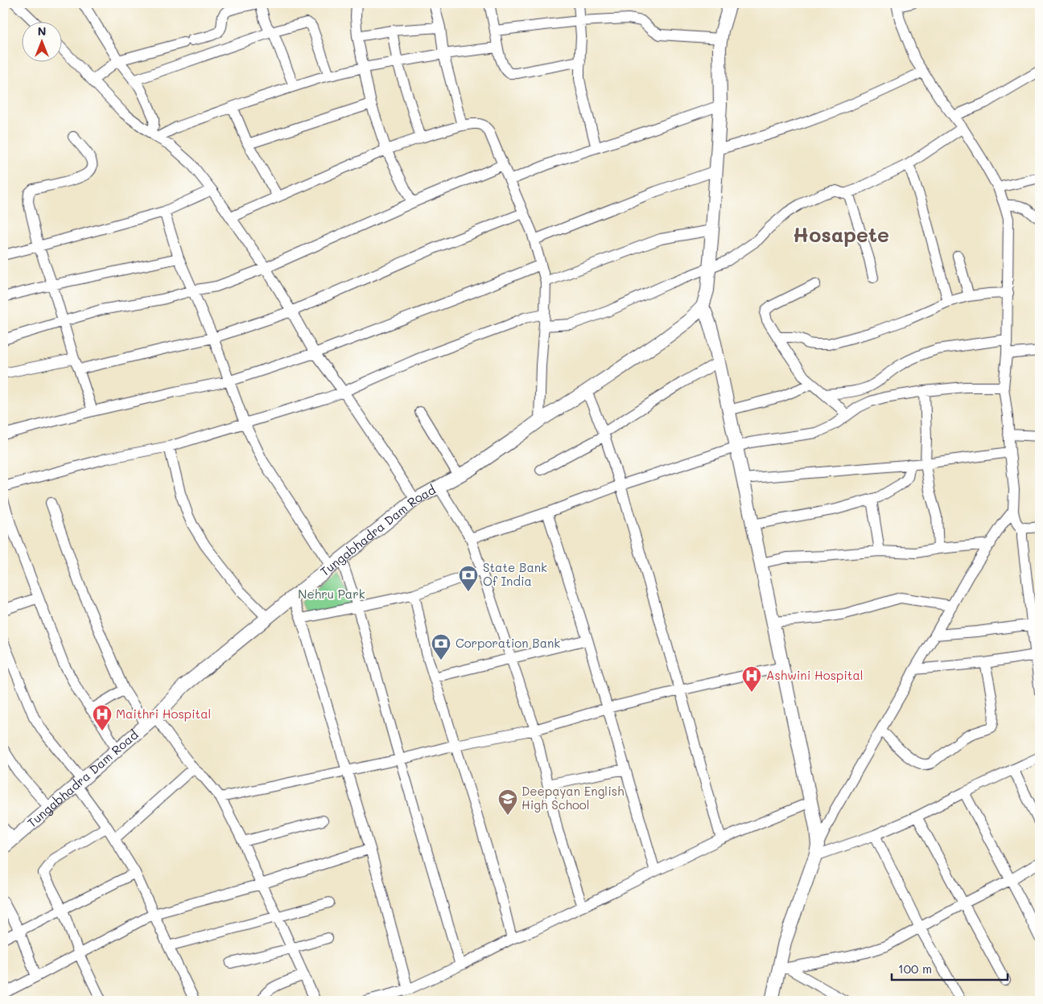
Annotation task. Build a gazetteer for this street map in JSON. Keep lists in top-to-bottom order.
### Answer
{
  "streets": {
    "main road": ["Tungabhadra Dam Road"]
  },
  "districts": ["Hosapete"],
  "parks": ["Nehru Park"],
  "places": {
    "bank": ["State Bank Of India", "Corporation Bank"],
    "hospital": ["Ashwini Hospital", "Maithri Hospital"],
    "school or university": ["Deepayan English High School"]
  },
  "scale_bar": "100 m",
  "north": "top"
}
